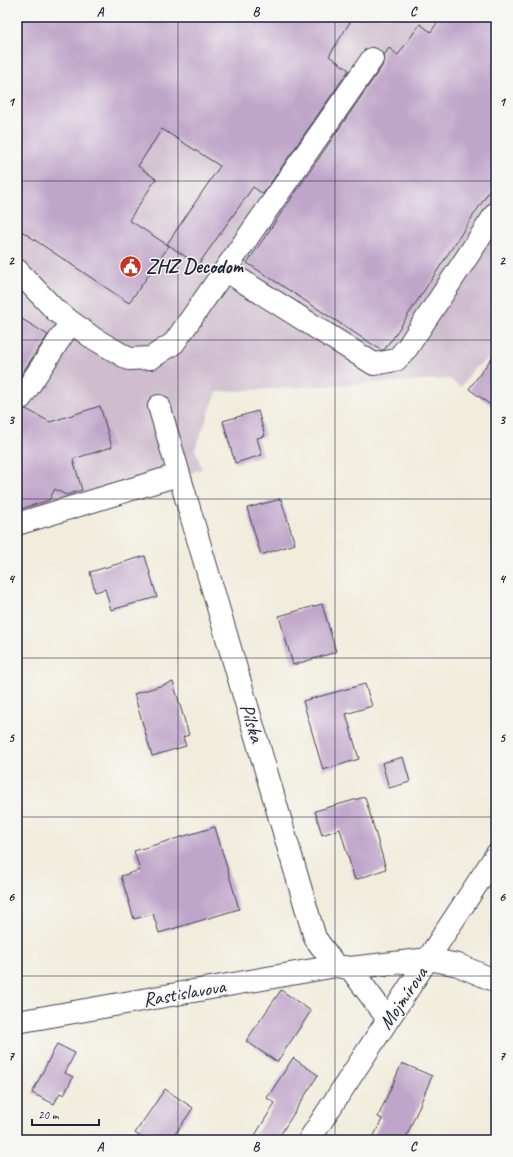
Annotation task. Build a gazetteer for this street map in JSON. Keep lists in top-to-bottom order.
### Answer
{
  "streets": {
    "street": ["Pílska", "Rastislavova", "Mojmírova"]
  },
  "crossings": [
    ["Pílska", "Rastislavova"],
    ["Rastislavova", "Mojmírova"]
  ],
  "places": {
    "public building": ["ZHZ Decodom"]
  },
  "scale_bar": "20 m",
  "grid": {
    "columns": ["A", "B", "C"],
    "rows": [
      "1",
      "2",
      "3",
      "4",
      "5",
      "6",
      "7"
    ]
  }
}
